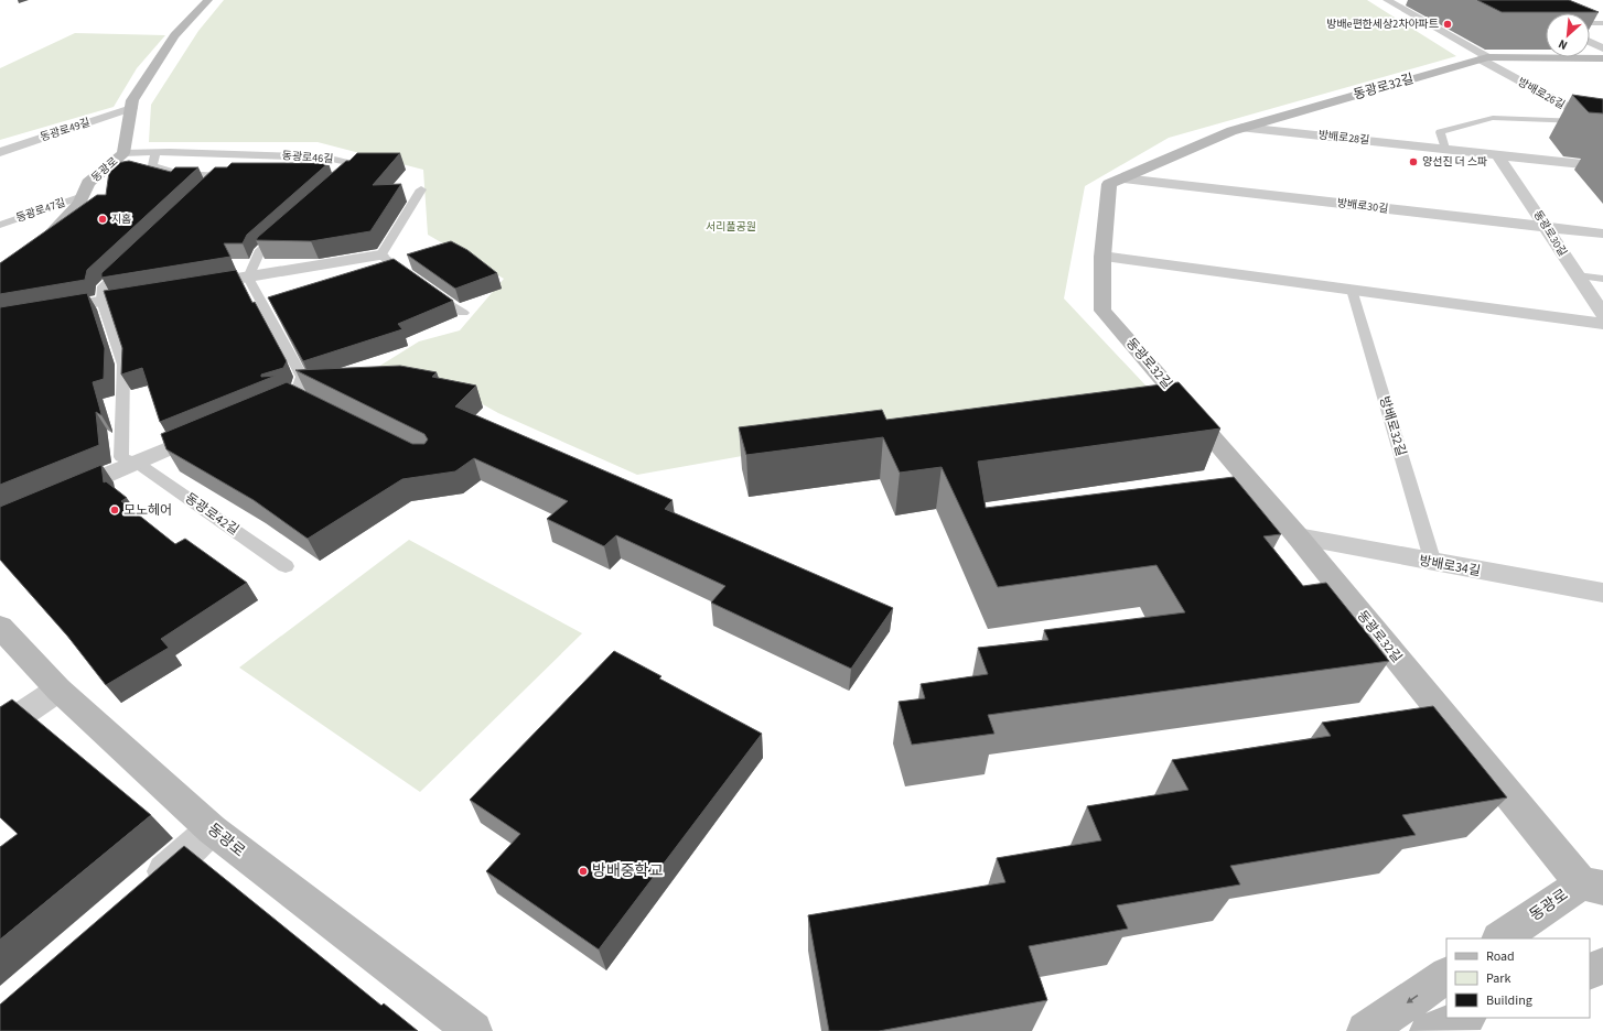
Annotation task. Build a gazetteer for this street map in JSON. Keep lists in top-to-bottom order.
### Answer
{
  "streets": {
    "street": [
      "동광로32길",
      "방배로26길",
      "동광로49길",
      "방배로28길",
      "동광로",
      "방배로30길",
      "동광로30길",
      "방배로34길"
    ],
    "lane": [
      "동광로46길",
      "동광로47길",
      "방배로32길",
      "동광로42길"
    ]
  },
  "crossings": [
    ["동광로32길", "방배로26길"],
    ["동광로32길", "방배로28길"],
    ["동광로32길", "동광로"],
    ["동광로32길", "방배로30길"],
    ["동광로32길", "방배로34길"],
    ["동광로49길", "동광로"],
    ["방배로28길", "동광로30길"],
    ["동광로46길", "동광로"],
    ["동광로", "동광로47길"],
    ["방배로30길", "동광로30길"],
    ["방배로32길", "방배로34길"]
  ],
  "parks": ["서리풀공원"],
  "places": [
    "방배e편한세상2차아파트",
    "양선진 더 스파",
    "지홈",
    "모노헤어",
    "방배중학교"
  ],
  "legend": ["Road", "Park", "Building"],
  "north": "bottom left"
}
